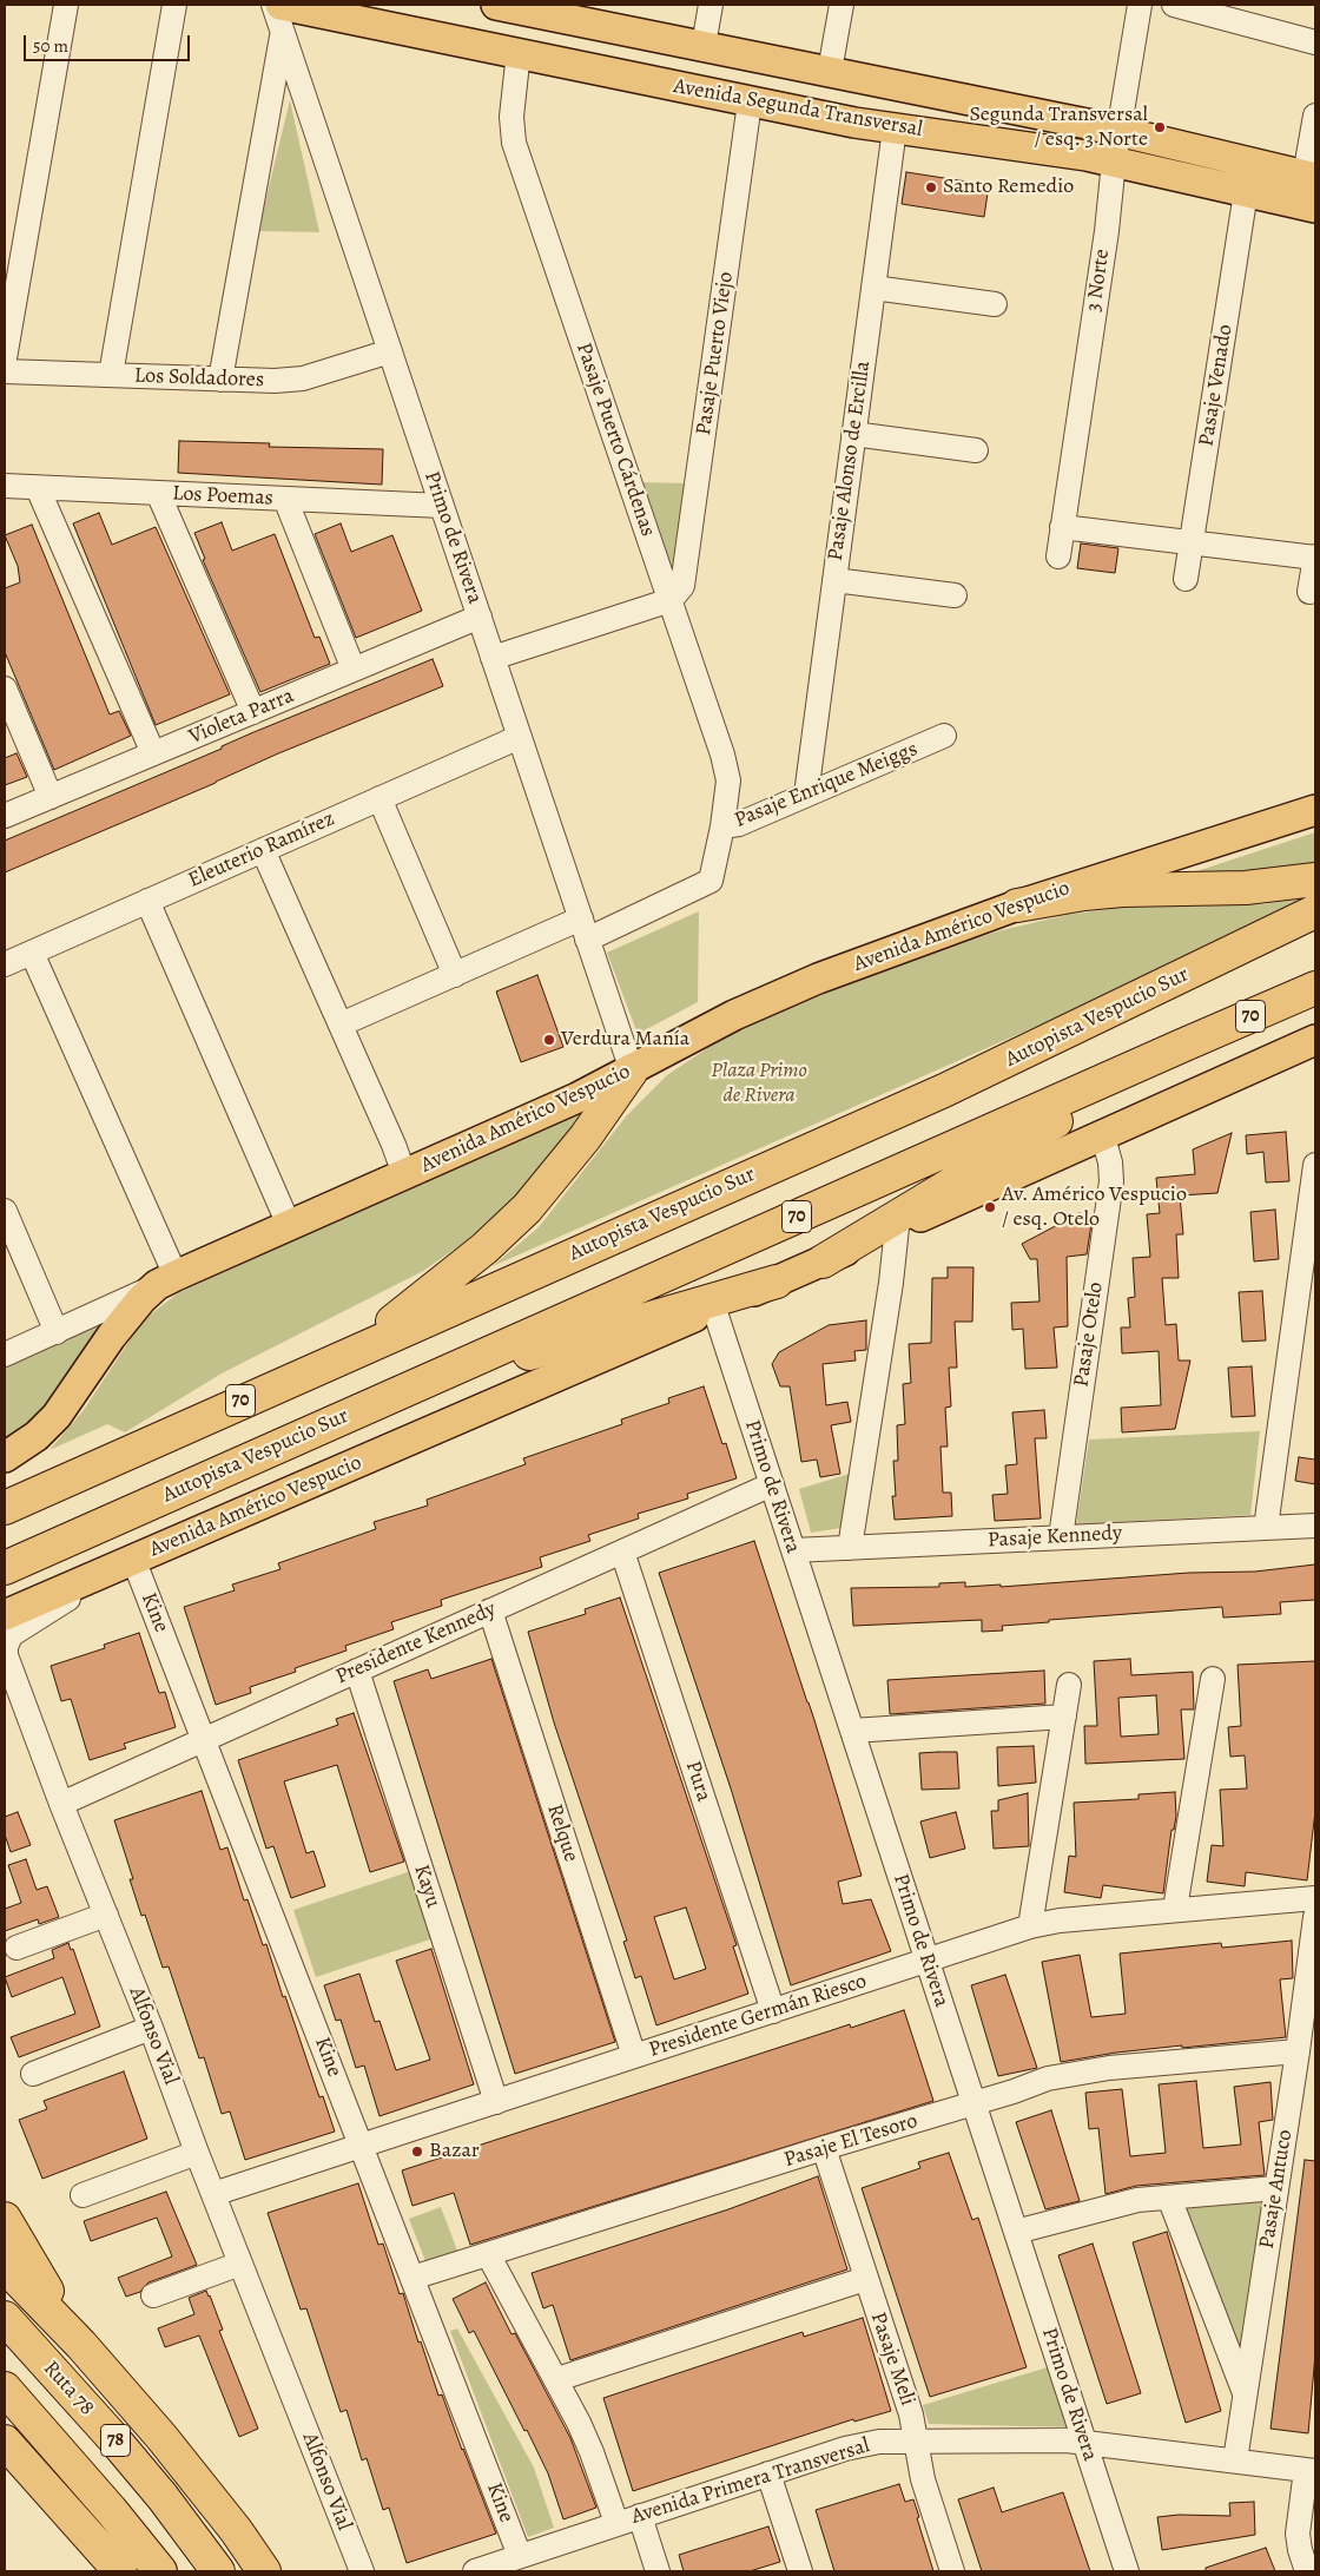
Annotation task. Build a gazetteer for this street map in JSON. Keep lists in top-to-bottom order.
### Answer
{
  "streets": {
    "highway": [
      "70",
      "Autopista Vespucio Sur",
      "Ruta 78",
      "78"
    ],
    "main road": ["Avenida Segunda Transversal", "Avenida Américo Vespucio"],
    "street": [
      "3 Norte",
      "Pasaje Puerto Viejo",
      "Los Soldadores",
      "Pasaje Venado",
      "Pasaje Puerto Cárdenas",
      "Pasaje Alonso de Ercilla",
      "Los Poemas",
      "Primo de Rivera",
      "Violeta Parra",
      "Pasaje Enrique Meiggs",
      "Eleuterio Ramírez",
      "Pasaje Otelo",
      "Pasaje Kennedy",
      "Kine",
      "Presidente Kennedy",
      "Pura",
      "Relque",
      "Kayu",
      "Presidente Germán Riesco",
      "Alfonso Vial",
      "Pasaje El Tesoro",
      "Pasaje Antuco",
      "Pasaje Meli",
      "Avenida Primera Transversal"
    ]
  },
  "crossings": [
    ["Avenida Segunda Transversal", "3 Norte"],
    ["Avenida Segunda Transversal", "Pasaje Puerto Viejo"],
    ["Avenida Segunda Transversal", "Pasaje Venado"],
    ["Avenida Segunda Transversal", "Pasaje Puerto Cárdenas"],
    ["Avenida Segunda Transversal", "Pasaje Alonso de Ercilla"],
    ["Avenida Segunda Transversal", "Primo de Rivera"],
    ["Pasaje Puerto Viejo", "Pasaje Puerto Cárdenas"],
    ["Los Soldadores", "Primo de Rivera"],
    ["Pasaje Puerto Cárdenas", "Pasaje Enrique Meiggs"],
    ["Pasaje Alonso de Ercilla", "Pasaje Enrique Meiggs"],
    ["Los Poemas", "Primo de Rivera"],
    ["Primo de Rivera", "Violeta Parra"],
    ["Primo de Rivera", "Pasaje Enrique Meiggs"],
    ["Primo de Rivera", "Eleuterio Ramírez"],
    ["Primo de Rivera", "Avenida Américo Vespucio"],
    ["Primo de Rivera", "Pasaje Kennedy"],
    ["Primo de Rivera", "Presidente Kennedy"],
    ["Primo de Rivera", "Presidente Germán Riesco"],
    ["Primo de Rivera", "Pasaje El Tesoro"],
    ["Primo de Rivera", "Avenida Primera Transversal"],
    ["Avenida Américo Vespucio", "Pasaje Otelo"],
    ["Avenida Américo Vespucio", "Kine"],
    ["Avenida Américo Vespucio", "Alfonso Vial"],
    ["Pasaje Otelo", "Pasaje Kennedy"],
    ["Kine", "Presidente Kennedy"],
    ["Kine", "Presidente Germán Riesco"],
    ["Kine", "Alfonso Vial"],
    ["Kine", "Pasaje El Tesoro"],
    ["Kine", "Avenida Primera Transversal"],
    ["Presidente Kennedy", "Pura"],
    ["Presidente Kennedy", "Relque"],
    ["Presidente Kennedy", "Kayu"],
    ["Presidente Kennedy", "Alfonso Vial"],
    ["Pura", "Presidente Germán Riesco"],
    ["Relque", "Presidente Germán Riesco"],
    ["Kayu", "Presidente Germán Riesco"],
    ["Presidente Germán Riesco", "Alfonso Vial"],
    ["Pasaje El Tesoro", "Pasaje Antuco"],
    ["Pasaje El Tesoro", "Pasaje Meli"],
    ["Pasaje Antuco", "Avenida Primera Transversal"],
    ["Pasaje Meli", "Avenida Primera Transversal"]
  ],
  "parks": ["Plaza Primo de Rivera"],
  "places": [
    "Segunda Transversal / esq. 3 Norte",
    "Santo Remedio",
    "Verdura Manía",
    "Av. Américo Vespucio / esq. Otelo",
    "Bazar"
  ],
  "scale_bar": "50 m"
}
